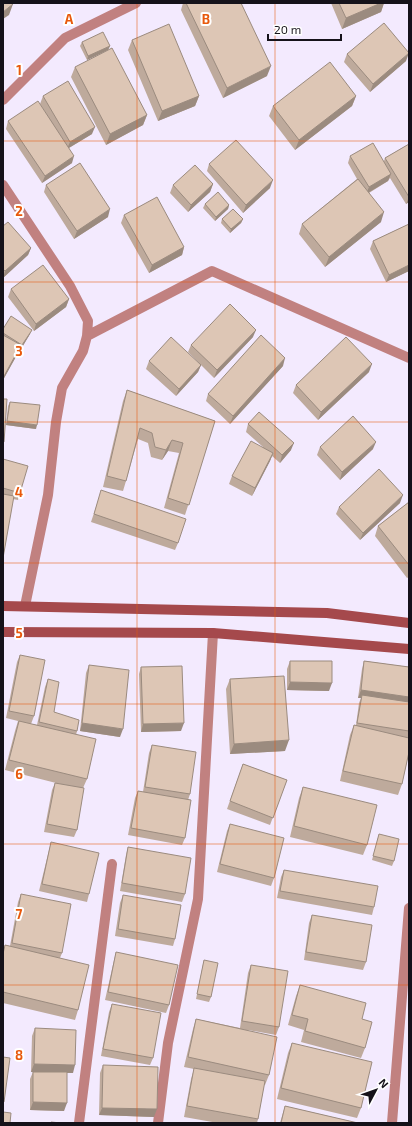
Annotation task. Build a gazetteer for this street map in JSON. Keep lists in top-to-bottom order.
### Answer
{
  "scale_bar": "20 m",
  "north": "top right",
  "grid": {
    "columns": ["A", "B"],
    "rows": [
      "1",
      "2",
      "3",
      "4",
      "5",
      "6",
      "7",
      "8"
    ]
  }
}
